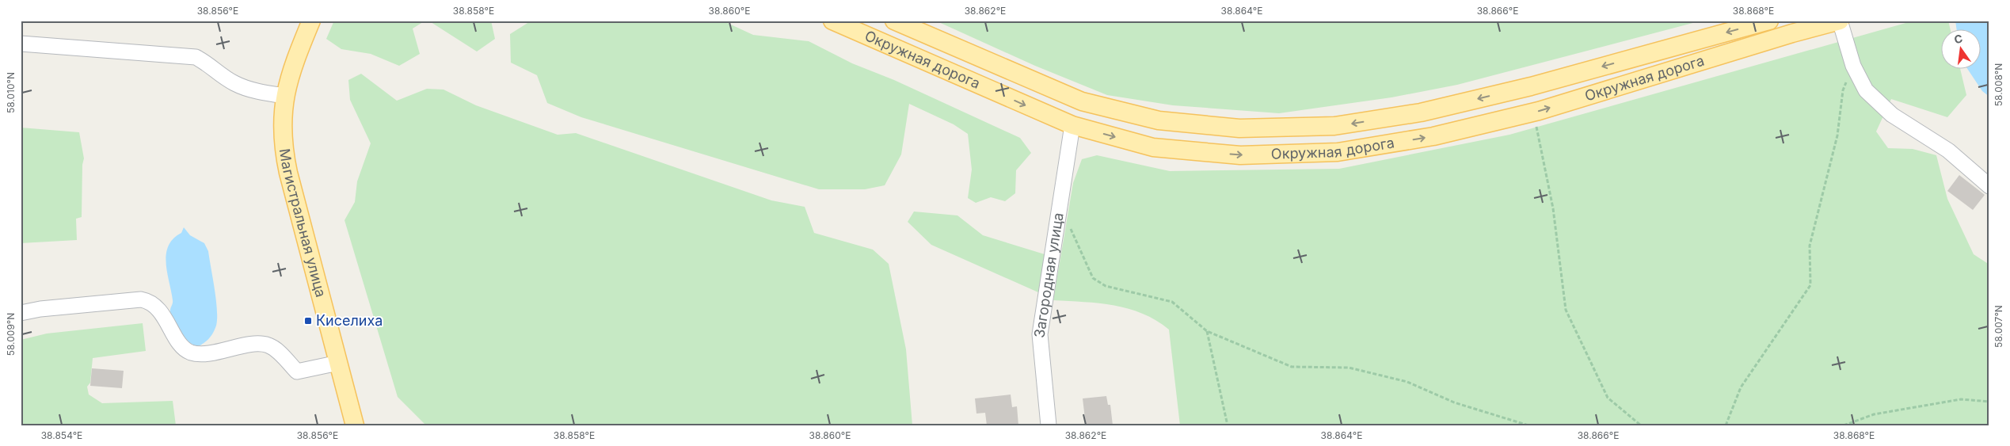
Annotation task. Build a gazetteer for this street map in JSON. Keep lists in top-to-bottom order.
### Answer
{
  "streets": {
    "main road": ["Окружная дорога", "Магистральная улица"],
    "street": ["Загородная улица"]
  },
  "crossings": [
    ["Окружная дорога", "Загородная улица"]
  ],
  "places": {
    "transit": ["Киселиха"]
  },
  "north": "top",
  "coordinates": [
    "38.856°E",
    "38.858°E",
    "38.860°E",
    "38.862°E",
    "38.864°E",
    "38.866°E",
    "38.868°E",
    "58.008°N",
    "58.010°N",
    "58.007°N",
    "58.009°N",
    "38.854°E"
  ]
}
